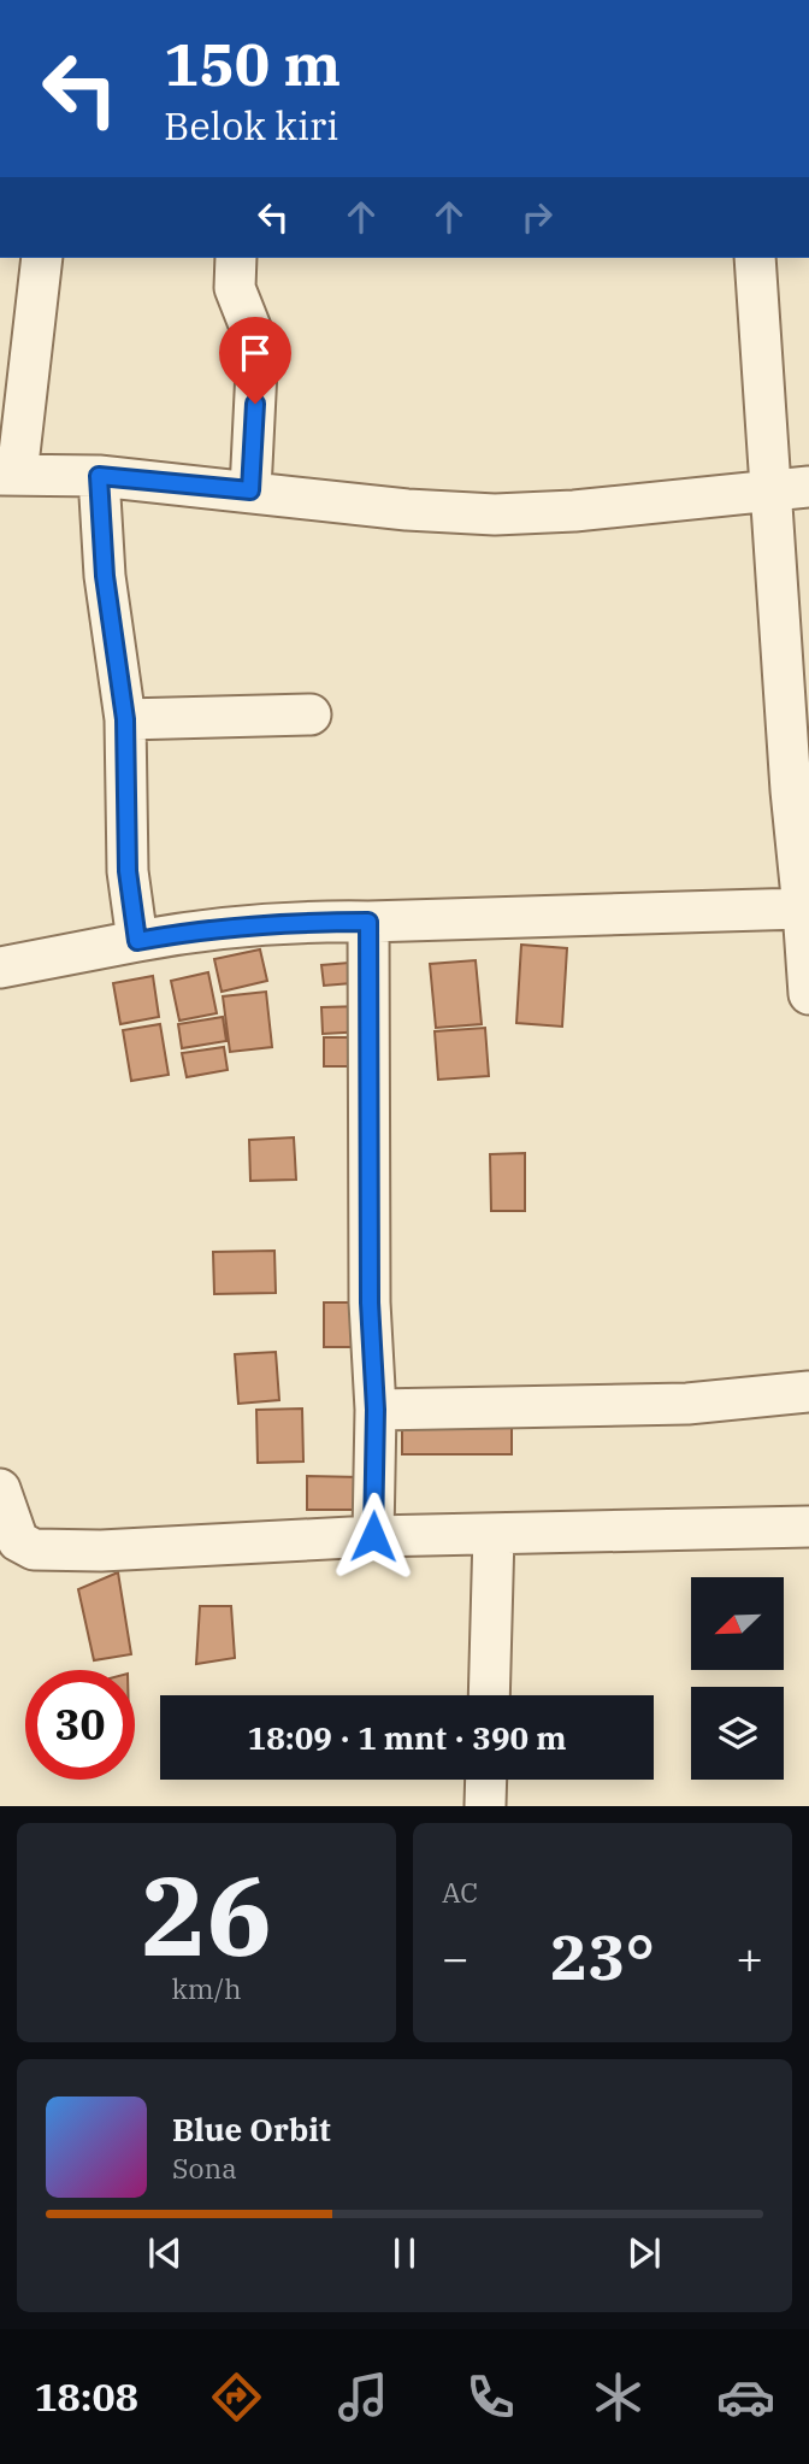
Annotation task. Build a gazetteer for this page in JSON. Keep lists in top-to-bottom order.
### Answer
{
  "north": "bottom left",
  "page": {
    "turn": ["150 m", "Belok kiri"],
    "limit": "30",
    "trip": "18:09 · 1 mnt · 390 m",
    "tile": [
      ["26", "km/h"],
      "AC"
    ],
    "heat": ["−", "23°", "+"],
    "song": ["Blue Orbit", "Sona"],
    "tabs": "18:08"
  }
}
